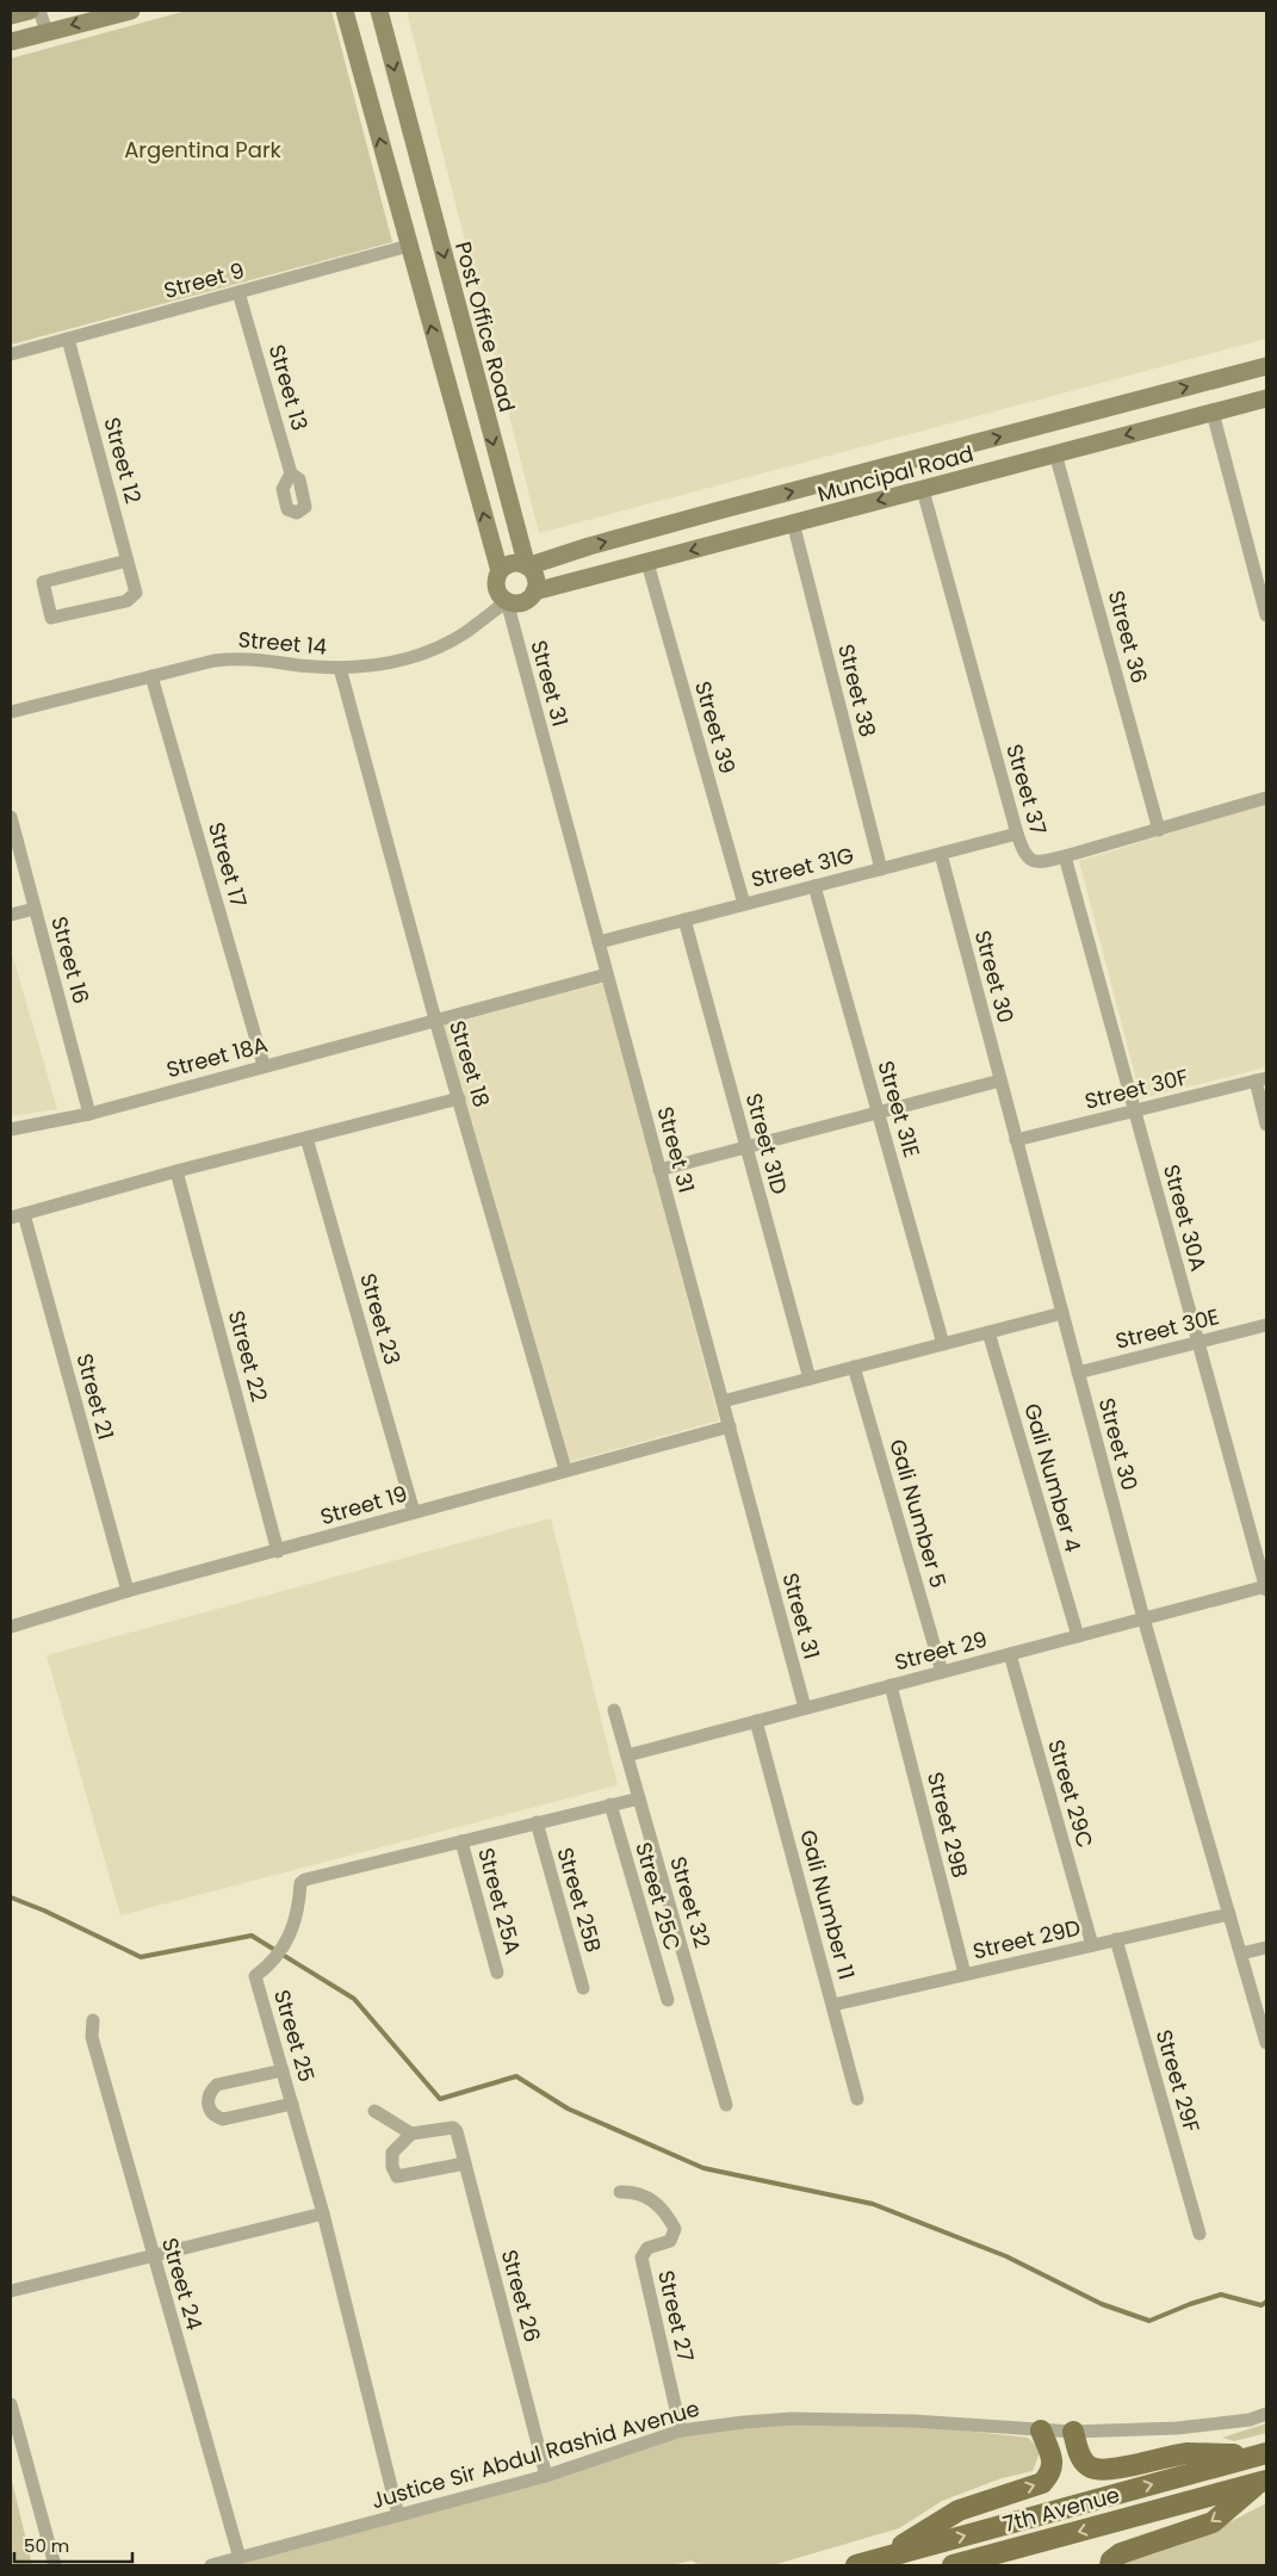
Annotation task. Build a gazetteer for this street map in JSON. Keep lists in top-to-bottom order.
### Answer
{
  "streets": {
    "main road": ["7th Avenue"],
    "street": [
      "Street 9",
      "Post Office Road",
      "Street 13",
      "Street 12",
      "Muncipal Road",
      "Street 36",
      "Street 14",
      "Street 31",
      "Street 38",
      "Street 39",
      "Street 37",
      "Street 17",
      "Street 31G",
      "Street 16",
      "Street 30",
      "Street 18A",
      "Street 18",
      "Street 30F",
      "Street 31E",
      "Street 31D",
      "Street 30A",
      "Street 23",
      "Street 30E",
      "Street 22",
      "Street 21",
      "Gali Number 4",
      "Street 19",
      "Gali Number 5",
      "Street 29",
      "Street 29C",
      "Street 29B",
      "Street 25C",
      "Street 25B",
      "Street 25A",
      "Street 32",
      "Gali Number 11",
      "Street 29D",
      "Street 25",
      "Street 29F",
      "Street 24",
      "Street 26",
      "Street 27",
      "Justice Sir Abdul Rashid Avenue"
    ]
  },
  "crossings": [
    ["Street 9", "Street 13"],
    ["Street 9", "Street 12"],
    ["Post Office Road", "Muncipal Road"],
    ["Post Office Road", "Street 14"],
    ["Post Office Road", "Street 31"],
    ["Muncipal Road", "Street 36"],
    ["Muncipal Road", "Street 14"],
    ["Muncipal Road", "Street 31"],
    ["Muncipal Road", "Street 38"],
    ["Muncipal Road", "Street 39"],
    ["Muncipal Road", "Street 37"],
    ["Street 36", "Street 37"],
    ["Street 14", "Street 31"],
    ["Street 14", "Street 17"],
    ["Street 14", "Street 18"],
    ["Street 31", "Street 31G"],
    ["Street 31", "Street 18A"],
    ["Street 31", "Street 19"],
    ["Street 31", "Street 29"],
    ["Street 38", "Street 31G"],
    ["Street 39", "Street 31G"],
    ["Street 37", "Street 31G"],
    ["Street 37", "Street 30A"],
    ["Street 17", "Street 18A"],
    ["Street 31G", "Street 30"],
    ["Street 31G", "Street 31E"],
    ["Street 31G", "Street 31D"],
    ["Street 16", "Street 18A"],
    ["Street 30", "Street 30F"],
    ["Street 30", "Street 30E"],
    ["Street 30", "Street 29"],
    ["Street 30", "Street 29D"],
    ["Street 18A", "Street 18"],
    ["Street 18", "Street 19"],
    ["Street 30F", "Street 30A"],
    ["Street 30A", "Street 30E"],
    ["Street 30A", "Street 29"],
    ["Street 23", "Street 19"],
    ["Street 22", "Street 19"],
    ["Street 21", "Street 19"],
    ["Gali Number 4", "Street 29"],
    ["Gali Number 5", "Street 29"],
    ["Street 29", "Street 29C"],
    ["Street 29", "Street 29B"],
    ["Street 29", "Street 32"],
    ["Street 29", "Gali Number 11"],
    ["Street 29C", "Street 29D"],
    ["Street 29B", "Street 29D"],
    ["Street 25C", "Street 25"],
    ["Street 25B", "Street 25"],
    ["Street 25A", "Street 25"],
    ["Street 32", "Street 25"],
    ["Gali Number 11", "Street 29D"],
    ["Street 29D", "Street 29F"],
    ["Street 25", "Justice Sir Abdul Rashid Avenue"],
    ["Street 24", "Justice Sir Abdul Rashid Avenue"],
    ["Street 26", "Justice Sir Abdul Rashid Avenue"],
    ["Street 27", "Justice Sir Abdul Rashid Avenue"]
  ],
  "parks": ["Argentina Park"],
  "scale_bar": "50 m"
}
